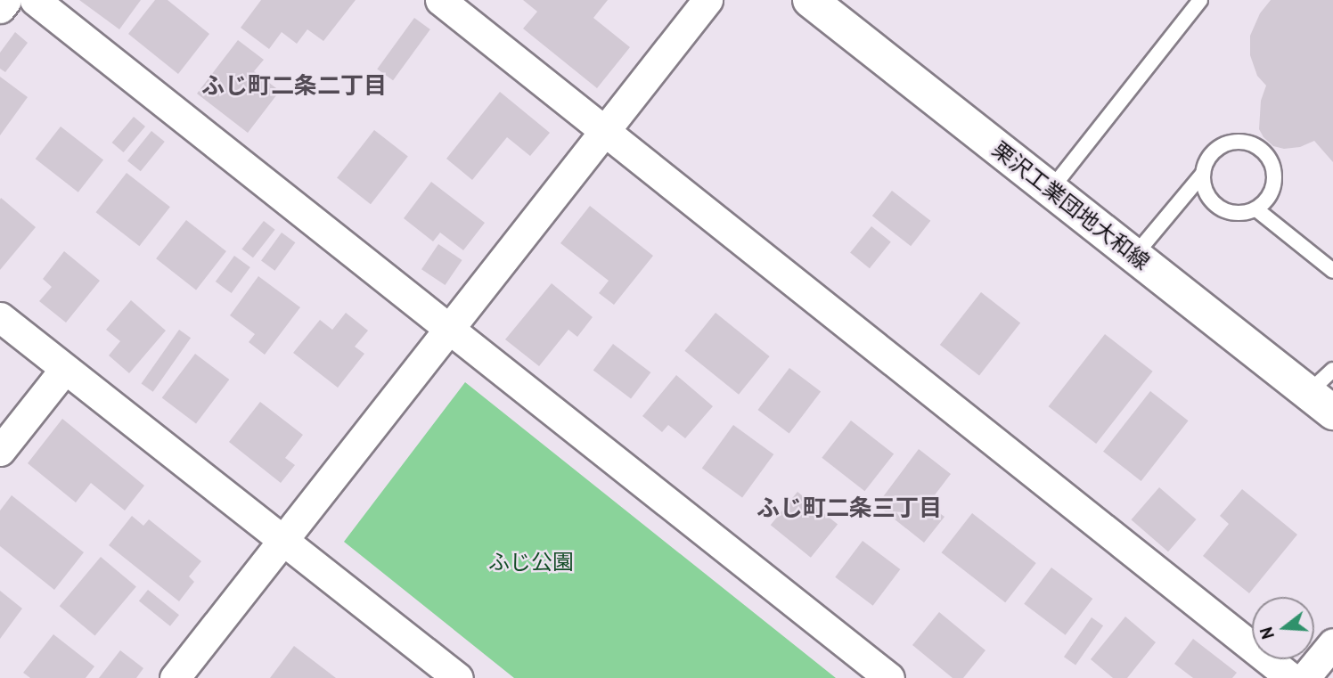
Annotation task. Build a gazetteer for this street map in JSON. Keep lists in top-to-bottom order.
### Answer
{
  "streets": {
    "main road": ["栗沢工業団地大和線"]
  },
  "districts": ["ふじ町二条二丁目", "ふじ町二条三丁目"],
  "parks": ["ふじ公園"],
  "north": "left"
}
